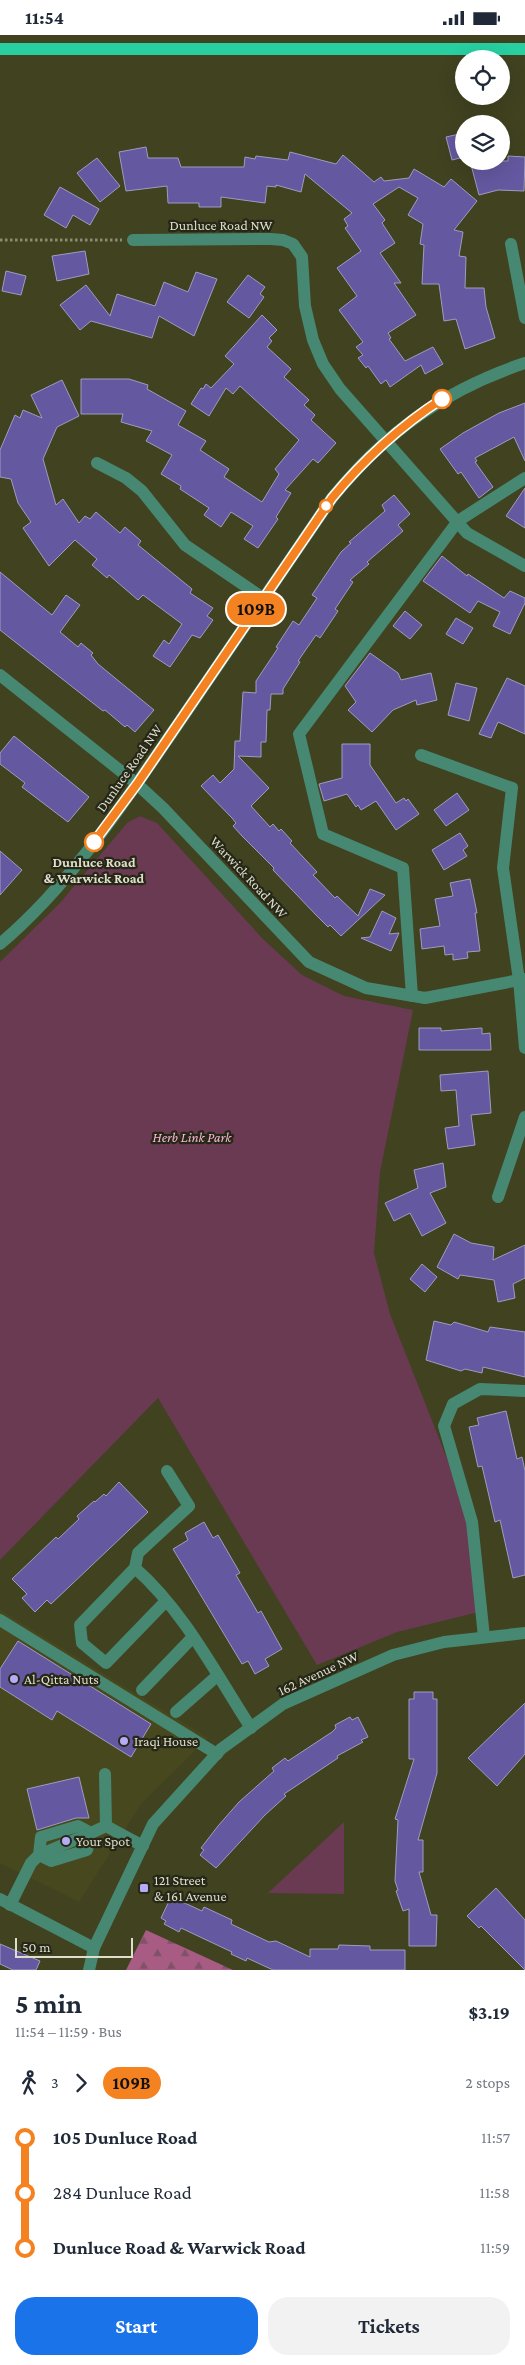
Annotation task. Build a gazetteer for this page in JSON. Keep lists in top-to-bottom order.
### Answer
{
  "streets": {
    "street": ["Dunluce Road NW", "Warwick Road NW", "162 Avenue NW"]
  },
  "crossings": [
    ["Dunluce Road NW", "Warwick Road NW"]
  ],
  "parks": ["Herb Link Park"],
  "places": {
    "other": [
      "Dunluce Road & Warwick Road",
      "Al-Qitta Nuts",
      "Iraqi House",
      "Your Spot"
    ],
    "transit": ["121 Street & 161 Avenue"]
  },
  "lines": ["bus line 109B"],
  "scale_bar": "50 m",
  "page": {
    "status": "11:54",
    "on_map": "109B",
    "scale": "50 m",
    "heading": ["5 min", "11:54 – 11:59 · Bus", "$3.19"],
    "legs": ["3", "109B", "2 stops"],
    "list": [
      {
        "name": "105 Dunluce Road",
        "value": "11:57"
      },
      {
        "name": "284 Dunluce Road",
        "value": "11:58"
      },
      {
        "name": "Dunluce Road & Warwick Road",
        "value": "11:59"
      }
    ],
    "buttons": ["Start", "Tickets"]
  }
}
